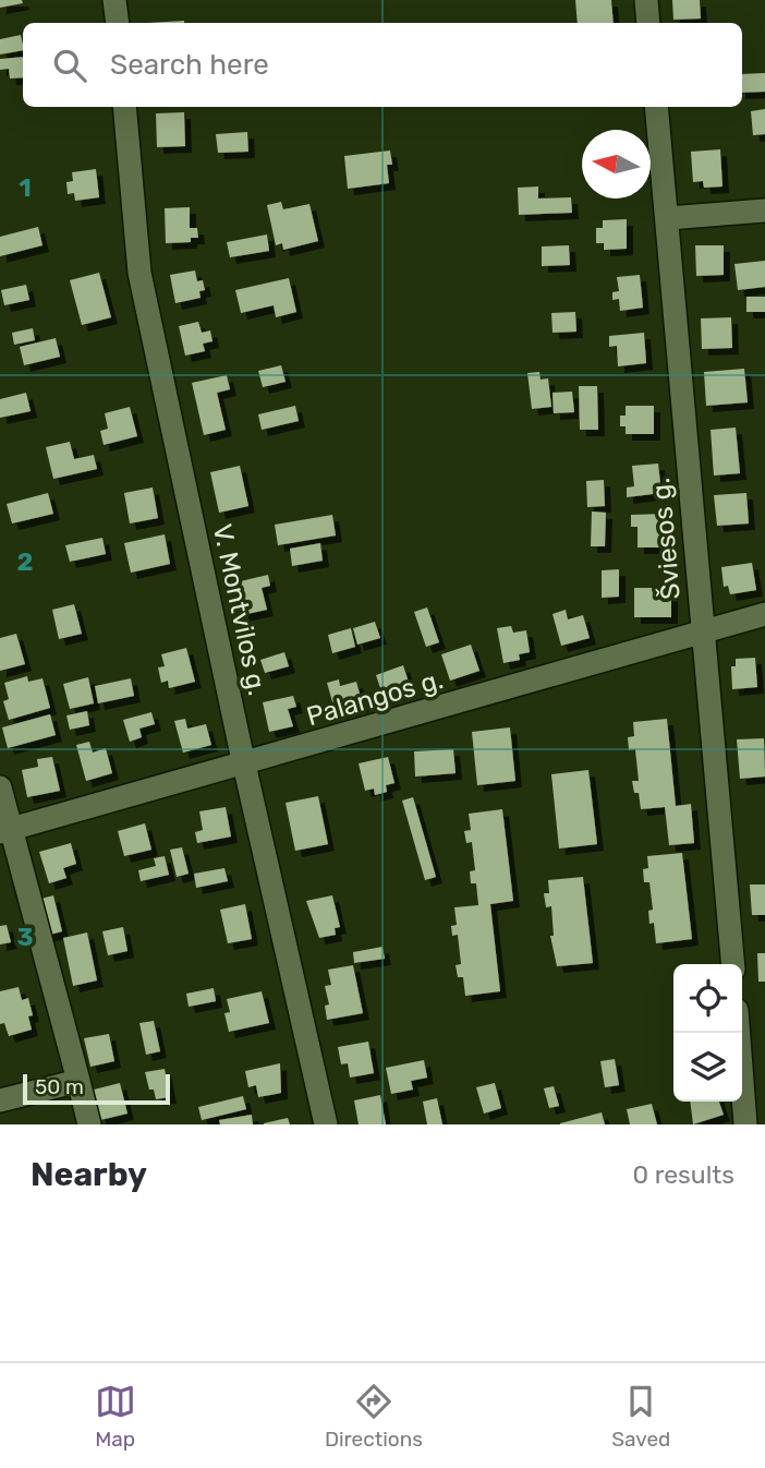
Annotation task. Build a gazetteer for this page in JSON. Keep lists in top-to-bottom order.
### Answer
{
  "streets": {
    "street": ["Šviesos g.", "V. Montvilos g.", "Palangos g."]
  },
  "crossings": [
    ["Šviesos g.", "Palangos g."],
    ["V. Montvilos g.", "Palangos g."]
  ],
  "scale_bar": "50 m",
  "north": "left",
  "page": {
    "search": "Search here",
    "scale": "50 m",
    "heading": ["Nearby", "0 results"],
    "nav": ["Map", "Directions", "Saved"]
  },
  "grid": {
    "rows": ["1", "2", "3"]
  }
}
